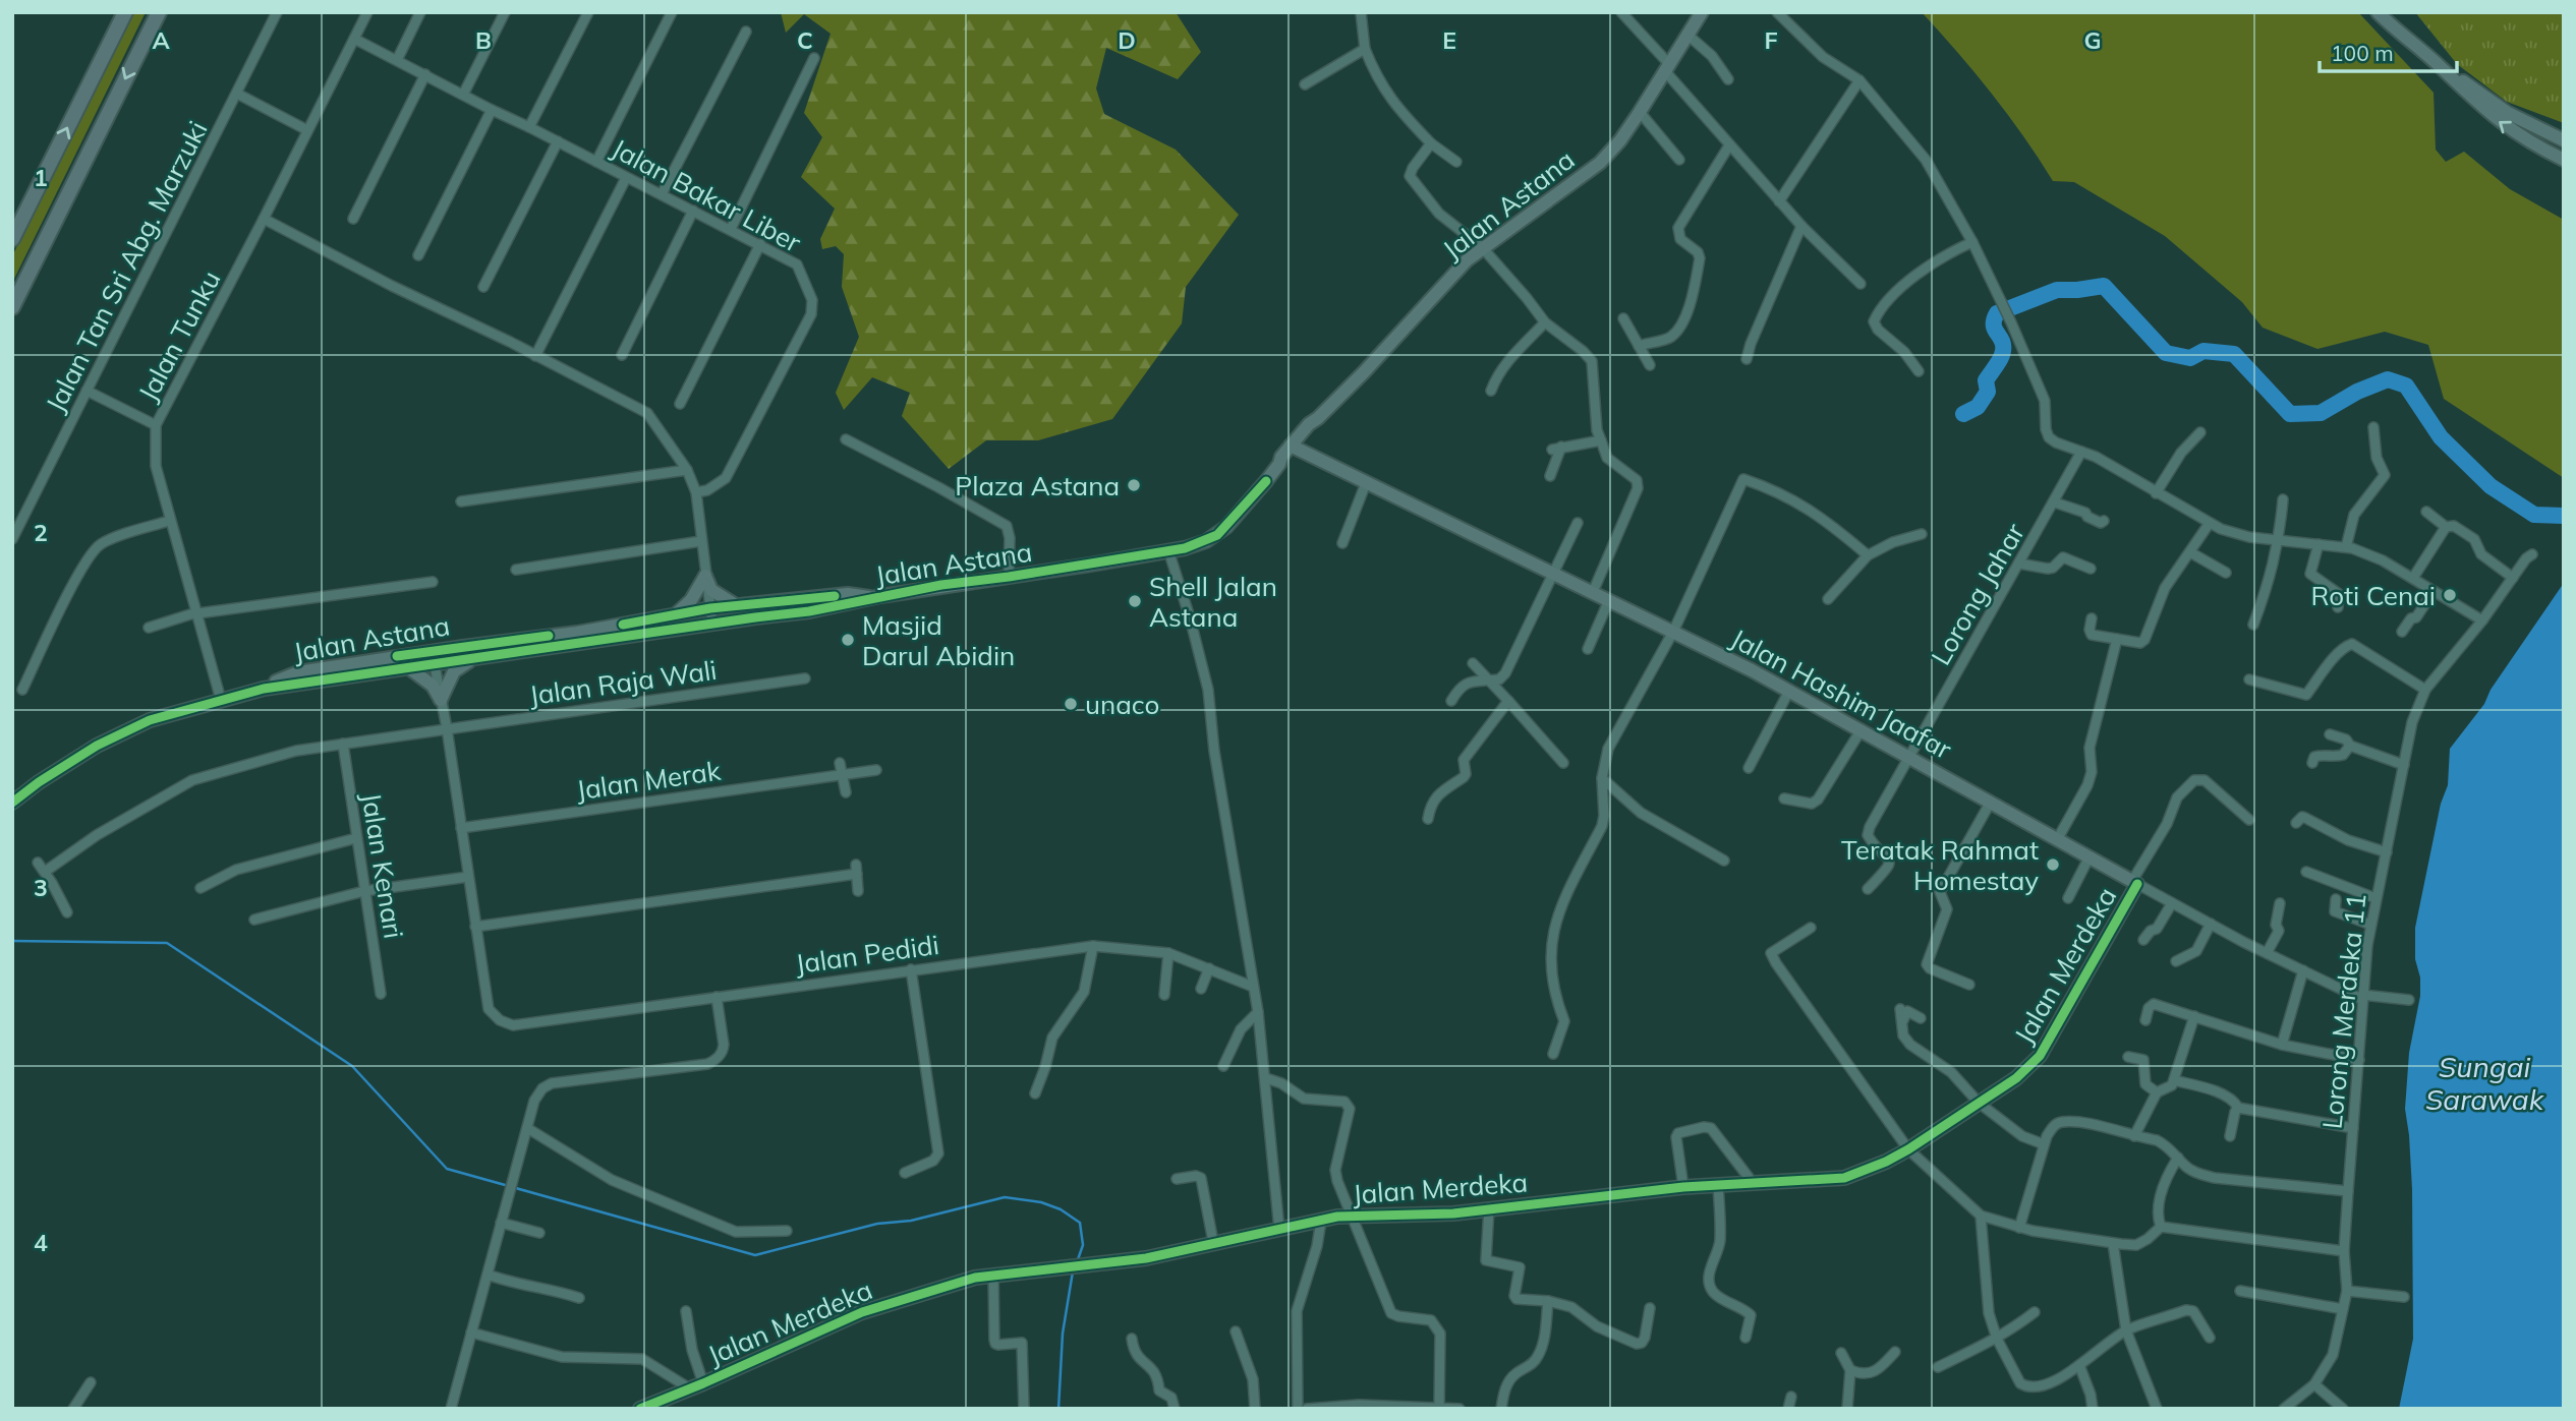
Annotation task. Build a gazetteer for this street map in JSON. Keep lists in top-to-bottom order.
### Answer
{
  "streets": {
    "street": [
      "Jalan Bakar Liber",
      "Jalan Astana",
      "Jalan Tan Sri Abg. Marzuki",
      "Jalan Tunku",
      "Lorong Jahar",
      "Jalan Raja Wali",
      "Jalan Hashim Jaafar",
      "Jalan Merak",
      "Jalan Kenari",
      "Jalan Pedidi",
      "Jalan Merdeka",
      "Lorong Merdeka 11"
    ]
  },
  "crossings": [
    ["Jalan Bakar Liber", "Jalan Tunku"],
    ["Jalan Astana", "Jalan Tunku"],
    ["Jalan Astana", "Jalan Hashim Jaafar"],
    ["Lorong Jahar", "Jalan Hashim Jaafar"],
    ["Jalan Raja Wali", "Jalan Kenari"],
    ["Jalan Hashim Jaafar", "Jalan Merdeka"],
    ["Jalan Hashim Jaafar", "Lorong Merdeka 11"]
  ],
  "water": ["Sungai Sarawak"],
  "places": [
    "Plaza Astana",
    "Roti Cenai",
    "Shell Jalan Astana",
    "Masjid Darul Abidin",
    "unaco",
    "Teratak Rahmat Homestay"
  ],
  "scale_bar": "100 m",
  "grid": {
    "columns": [
      "A",
      "B",
      "C",
      "D",
      "E",
      "F",
      "G"
    ],
    "rows": [
      "1",
      "2",
      "3",
      "4"
    ]
  }
}
